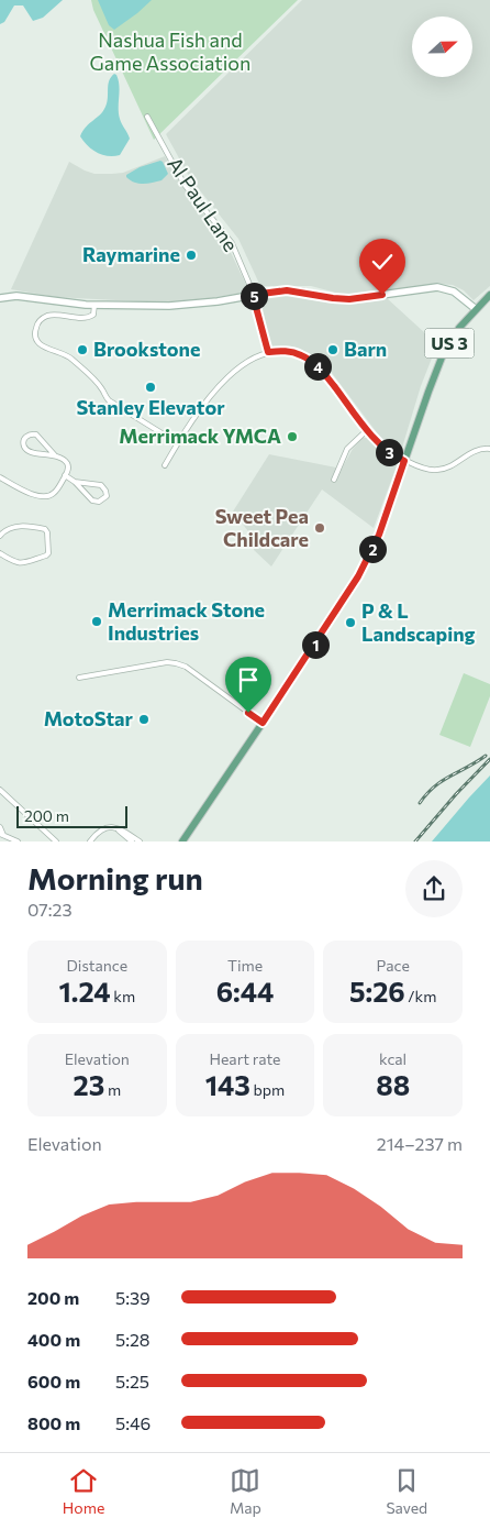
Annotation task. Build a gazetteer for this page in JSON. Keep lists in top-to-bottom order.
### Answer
{
  "streets": {
    "main road": ["US 3"],
    "street": ["Al Paul Lane"]
  },
  "parks": ["Nashua Fish and Game Association"],
  "places": [
    "Raymarine",
    "Brookstone",
    "Barn",
    "Stanley Elevator",
    "Merrimack YMCA",
    "Sweet Pea Childcare",
    "Merrimack Stone Industries",
    "P & L Landscaping",
    "MotoStar"
  ],
  "scale_bar": "200 m",
  "north": "right",
  "page": {
    "pins": [
      "5",
      "4",
      "3",
      "2",
      "1"
    ],
    "scale": "200 m",
    "heading": ["Morning run", "07:23"],
    "stats": [
      ["Distance", "1.24 km"],
      ["Time", "6:44"],
      ["Pace", "5:26 /km"],
      ["Elevation", "23 m"],
      ["Heart rate", "143 bpm"],
      ["kcal", "88"]
    ],
    "chart": ["Elevation", "214–237 m"],
    "list": [
      {
        "name": "200 m",
        "note": "5:39"
      },
      {
        "name": "400 m",
        "note": "5:28"
      },
      {
        "name": "600 m",
        "note": "5:25"
      },
      {
        "name": "800 m",
        "note": "5:46"
      }
    ],
    "tabs": ["Home", "Map", "Saved"]
  }
}
